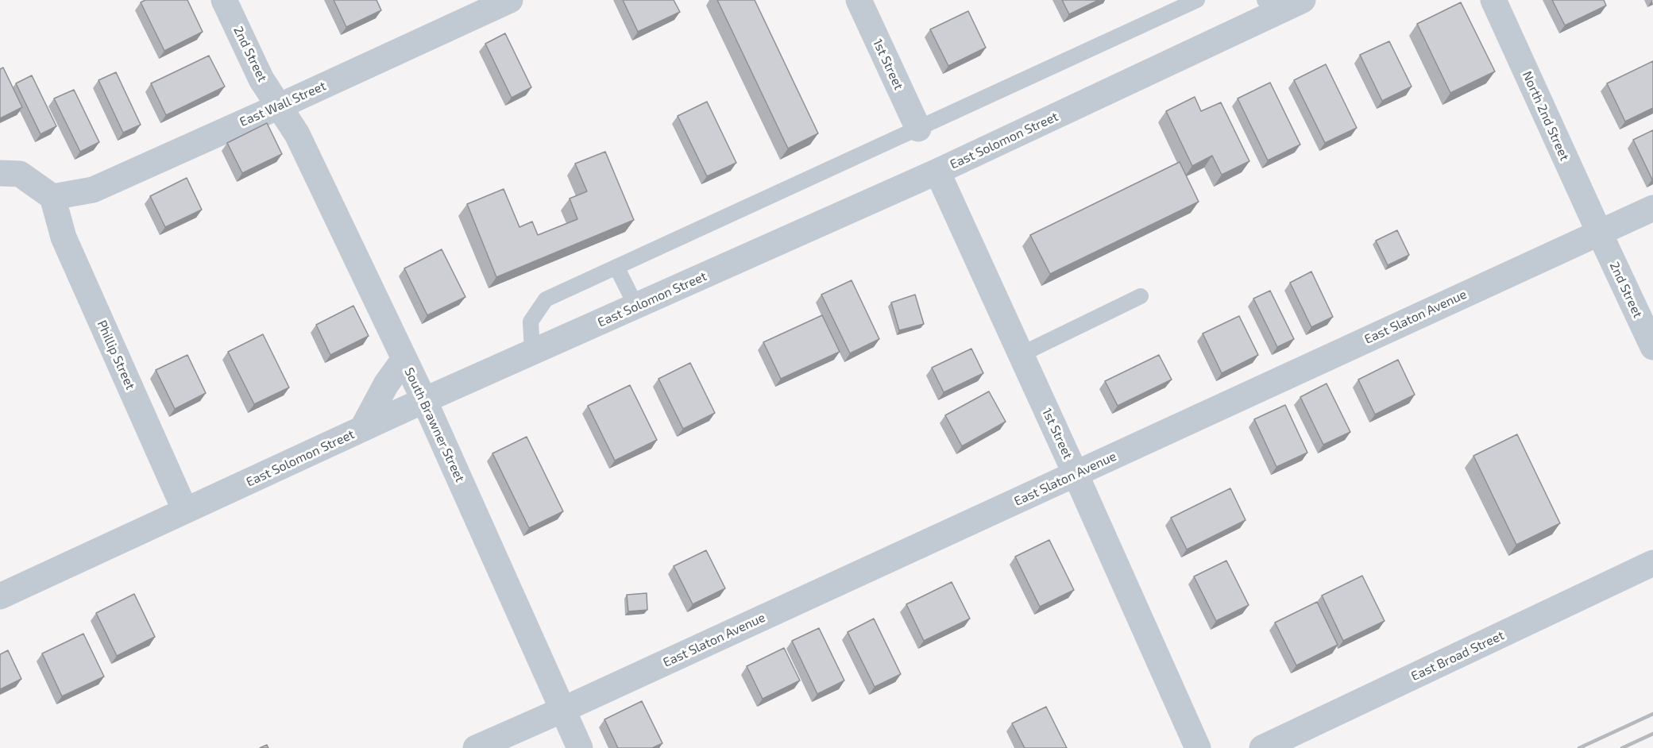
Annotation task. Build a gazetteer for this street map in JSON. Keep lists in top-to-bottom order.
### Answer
{
  "streets": {
    "street": [
      "2nd Street",
      "1st Street",
      "East Wall Street",
      "North 2nd Street",
      "East Solomon Street",
      "East Slaton Avenue",
      "Phillip Street",
      "South Brawner Street",
      "East Broad Street"
    ]
  },
  "crossings": [
    ["2nd Street", "East Wall Street"],
    ["2nd Street", "North 2nd Street"],
    ["2nd Street", "East Slaton Avenue"],
    ["2nd Street", "South Brawner Street"],
    ["1st Street", "East Solomon Street"],
    ["1st Street", "East Slaton Avenue"],
    ["East Wall Street", "Phillip Street"],
    ["East Wall Street", "South Brawner Street"],
    ["North 2nd Street", "East Slaton Avenue"],
    ["East Solomon Street", "Phillip Street"],
    ["East Solomon Street", "South Brawner Street"],
    ["East Slaton Avenue", "South Brawner Street"]
  ]
}
